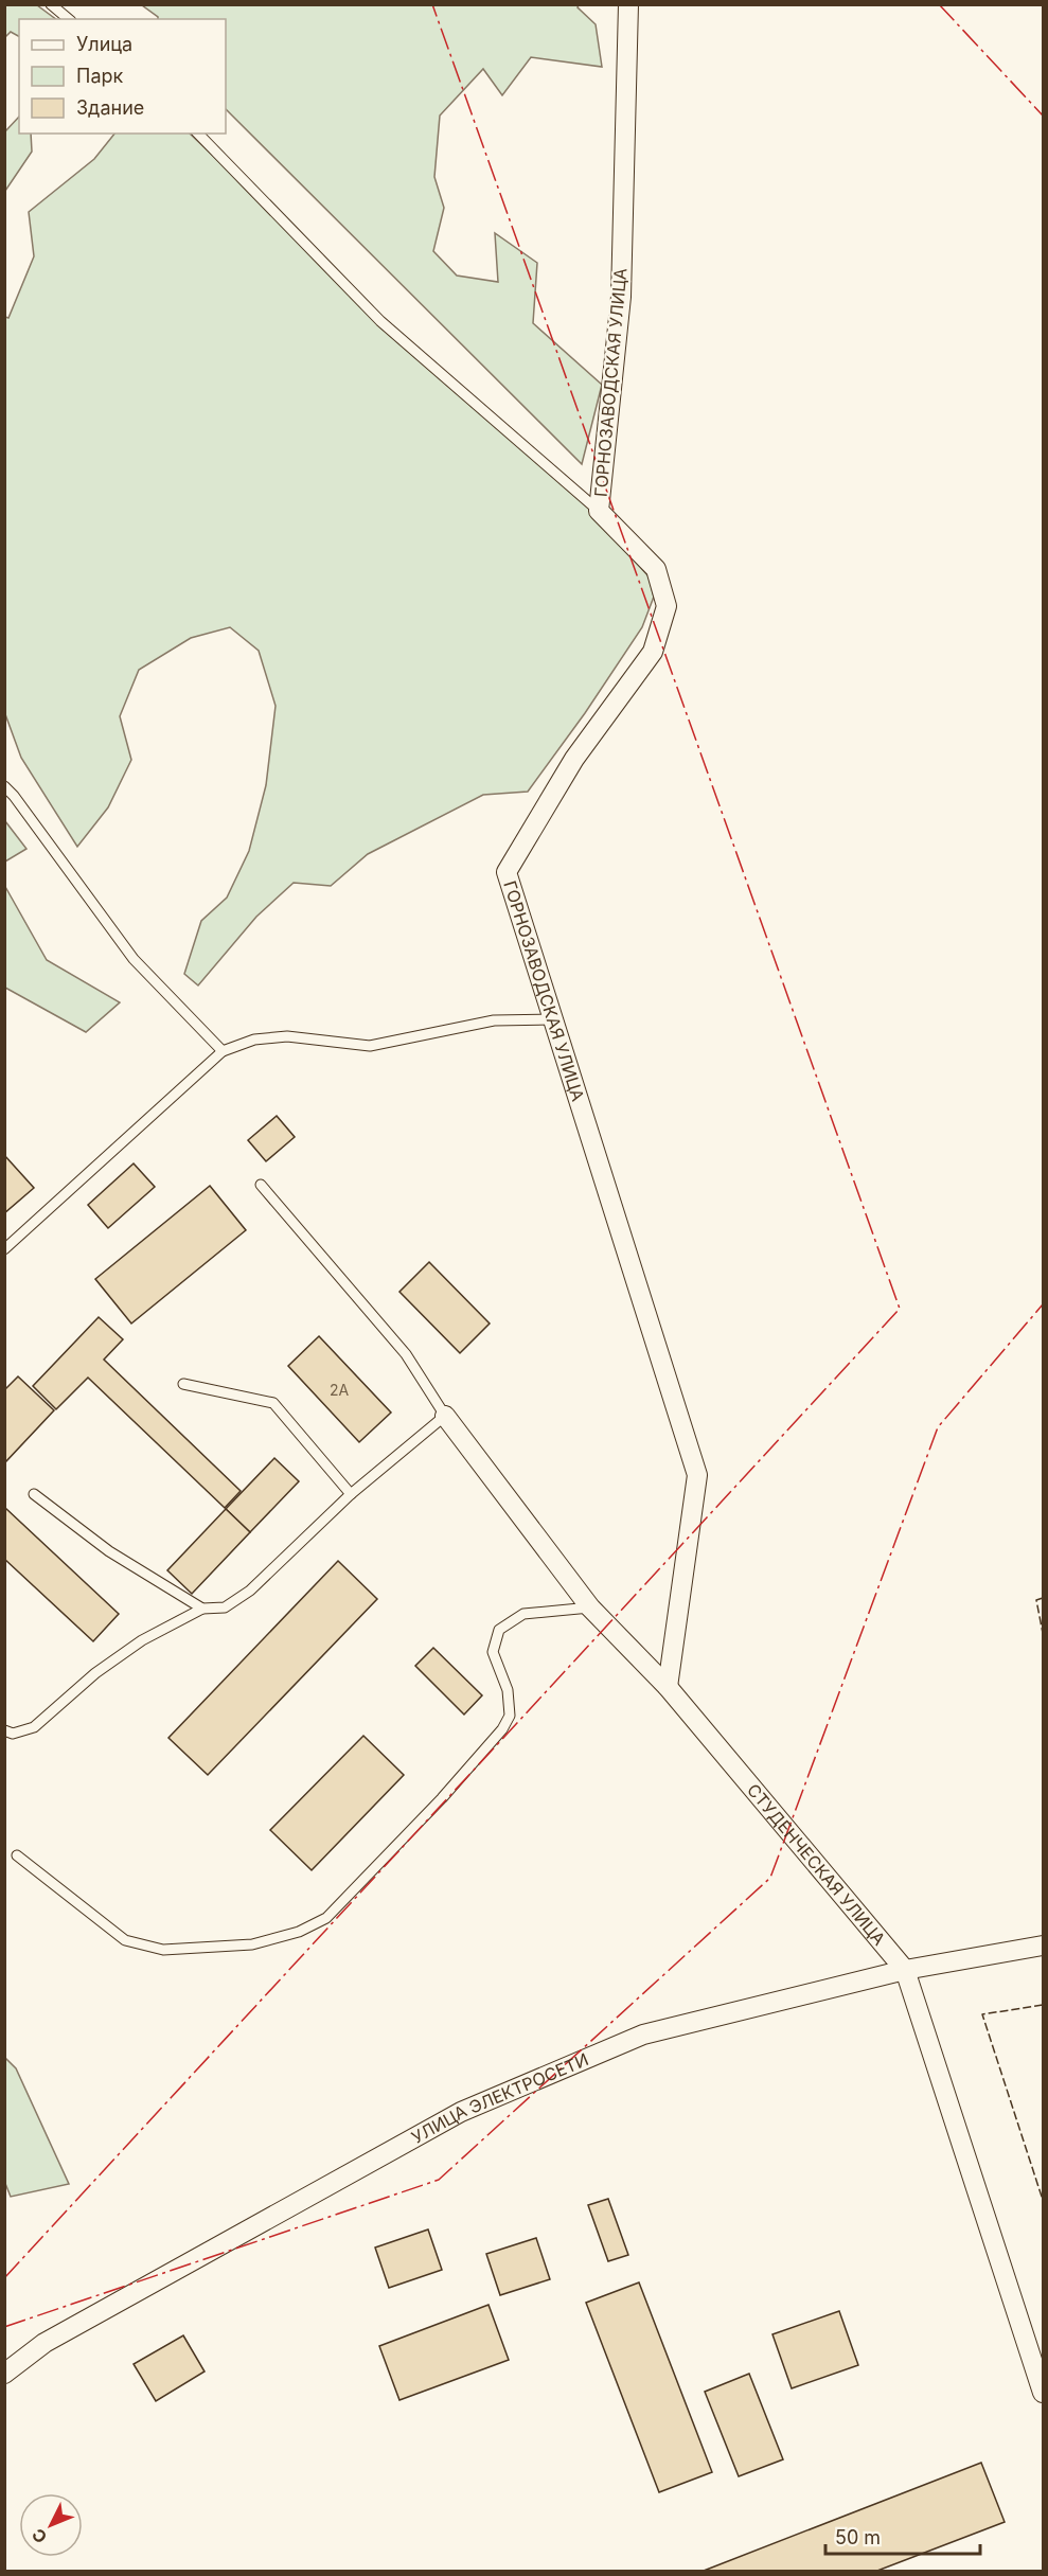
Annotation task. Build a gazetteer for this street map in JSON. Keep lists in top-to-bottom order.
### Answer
{
  "streets": {
    "street": ["ГОРНОЗАВОДСКАЯ УЛИЦА", "СТУДЕНЧЕСКАЯ УЛИЦА", "УЛИЦА ЭЛЕКТРОСЕТИ"]
  },
  "crossings": [
    ["ГОРНОЗАВОДСКАЯ УЛИЦА", "СТУДЕНЧЕСКАЯ УЛИЦА"],
    ["СТУДЕНЧЕСКАЯ УЛИЦА", "УЛИЦА ЭЛЕКТРОСЕТИ"]
  ],
  "house_numbers": ["2А"],
  "legend": ["Улица", "Парк", "Здание"],
  "scale_bar": "50 m",
  "north": "bottom left"
}
